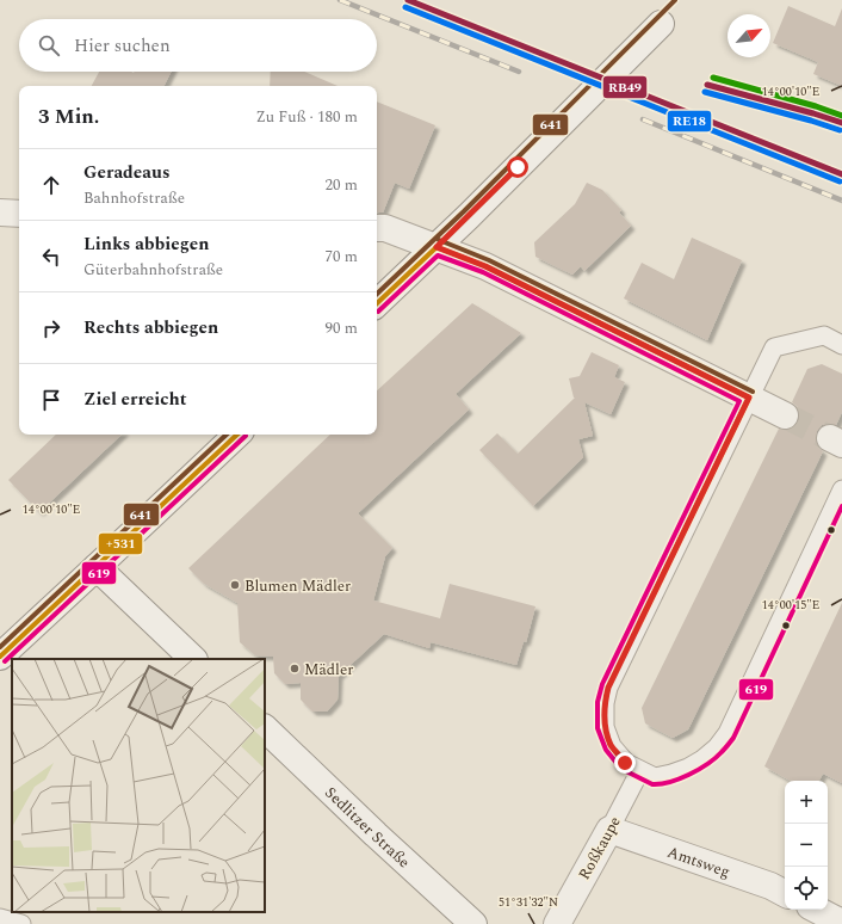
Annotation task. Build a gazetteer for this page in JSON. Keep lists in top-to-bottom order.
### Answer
{
  "streets": {
    "main road": ["Sedlitzer Straße", "Roßkaupe", "Amtsweg"]
  },
  "crossings": [
    ["Roßkaupe", "Amtsweg"]
  ],
  "places": ["Blumen Mädler", "Mädler"],
  "lines": [
    "transit line RB49",
    "transit line 641",
    "transit line RE18",
    "transit line +531",
    "transit line 619"
  ],
  "north": "top right",
  "page": {
    "search": "Hier suchen",
    "heading": ["3 Min.", "Zu Fuß · 180 m"],
    "list": [
      ["Geradeaus", "Bahnhofstraße", "20 m"],
      ["Links abbiegen", "Güterbahnhofstraße", "70 m"],
      ["Rechts abbiegen", "90 m"],
      "Ziel erreicht"
    ],
    "map_buttons": ["+", "−"]
  },
  "coordinates": ["14°00'10\"E", "14°00'15\"E", "51°31'32\"N"]
}
